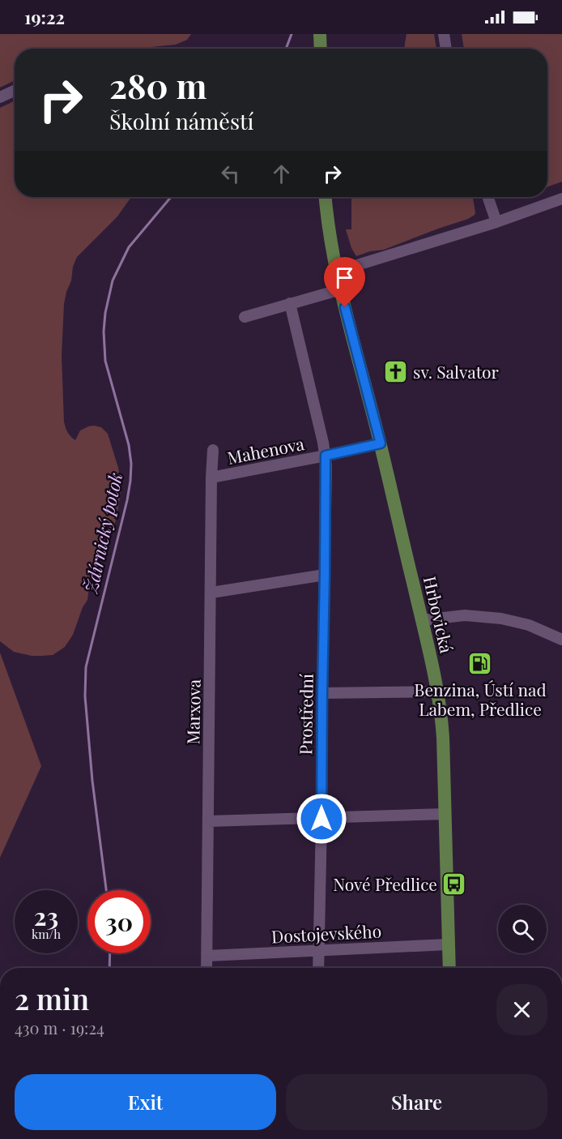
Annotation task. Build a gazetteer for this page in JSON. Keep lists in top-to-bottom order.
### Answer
{
  "streets": {
    "main road": ["Hrbovická"],
    "street": [
      "Mahenova",
      "Marxova",
      "Prostřední",
      "Dostojevského"
    ]
  },
  "crossings": [
    ["Mahenova", "Hrbovická"],
    ["Mahenova", "Marxova"],
    ["Mahenova", "Prostřední"],
    ["Hrbovická", "Dostojevského"],
    ["Marxova", "Dostojevského"],
    ["Prostřední", "Dostojevského"]
  ],
  "water": ["Ždírnický potok"],
  "places": {
    "church": ["sv. Salvator"],
    "fuel station": ["Benzina, Ústí nad Labem, Předlice"],
    "bus stop": ["Nové Předlice"]
  },
  "page": {
    "status": "19:22",
    "turn": ["280 m", "Školní náměstí"],
    "speed": "23 km/h",
    "limit": "30",
    "heading": ["2 min", "430 m · 19:24"],
    "buttons": ["Exit", "Share"]
  }
}
